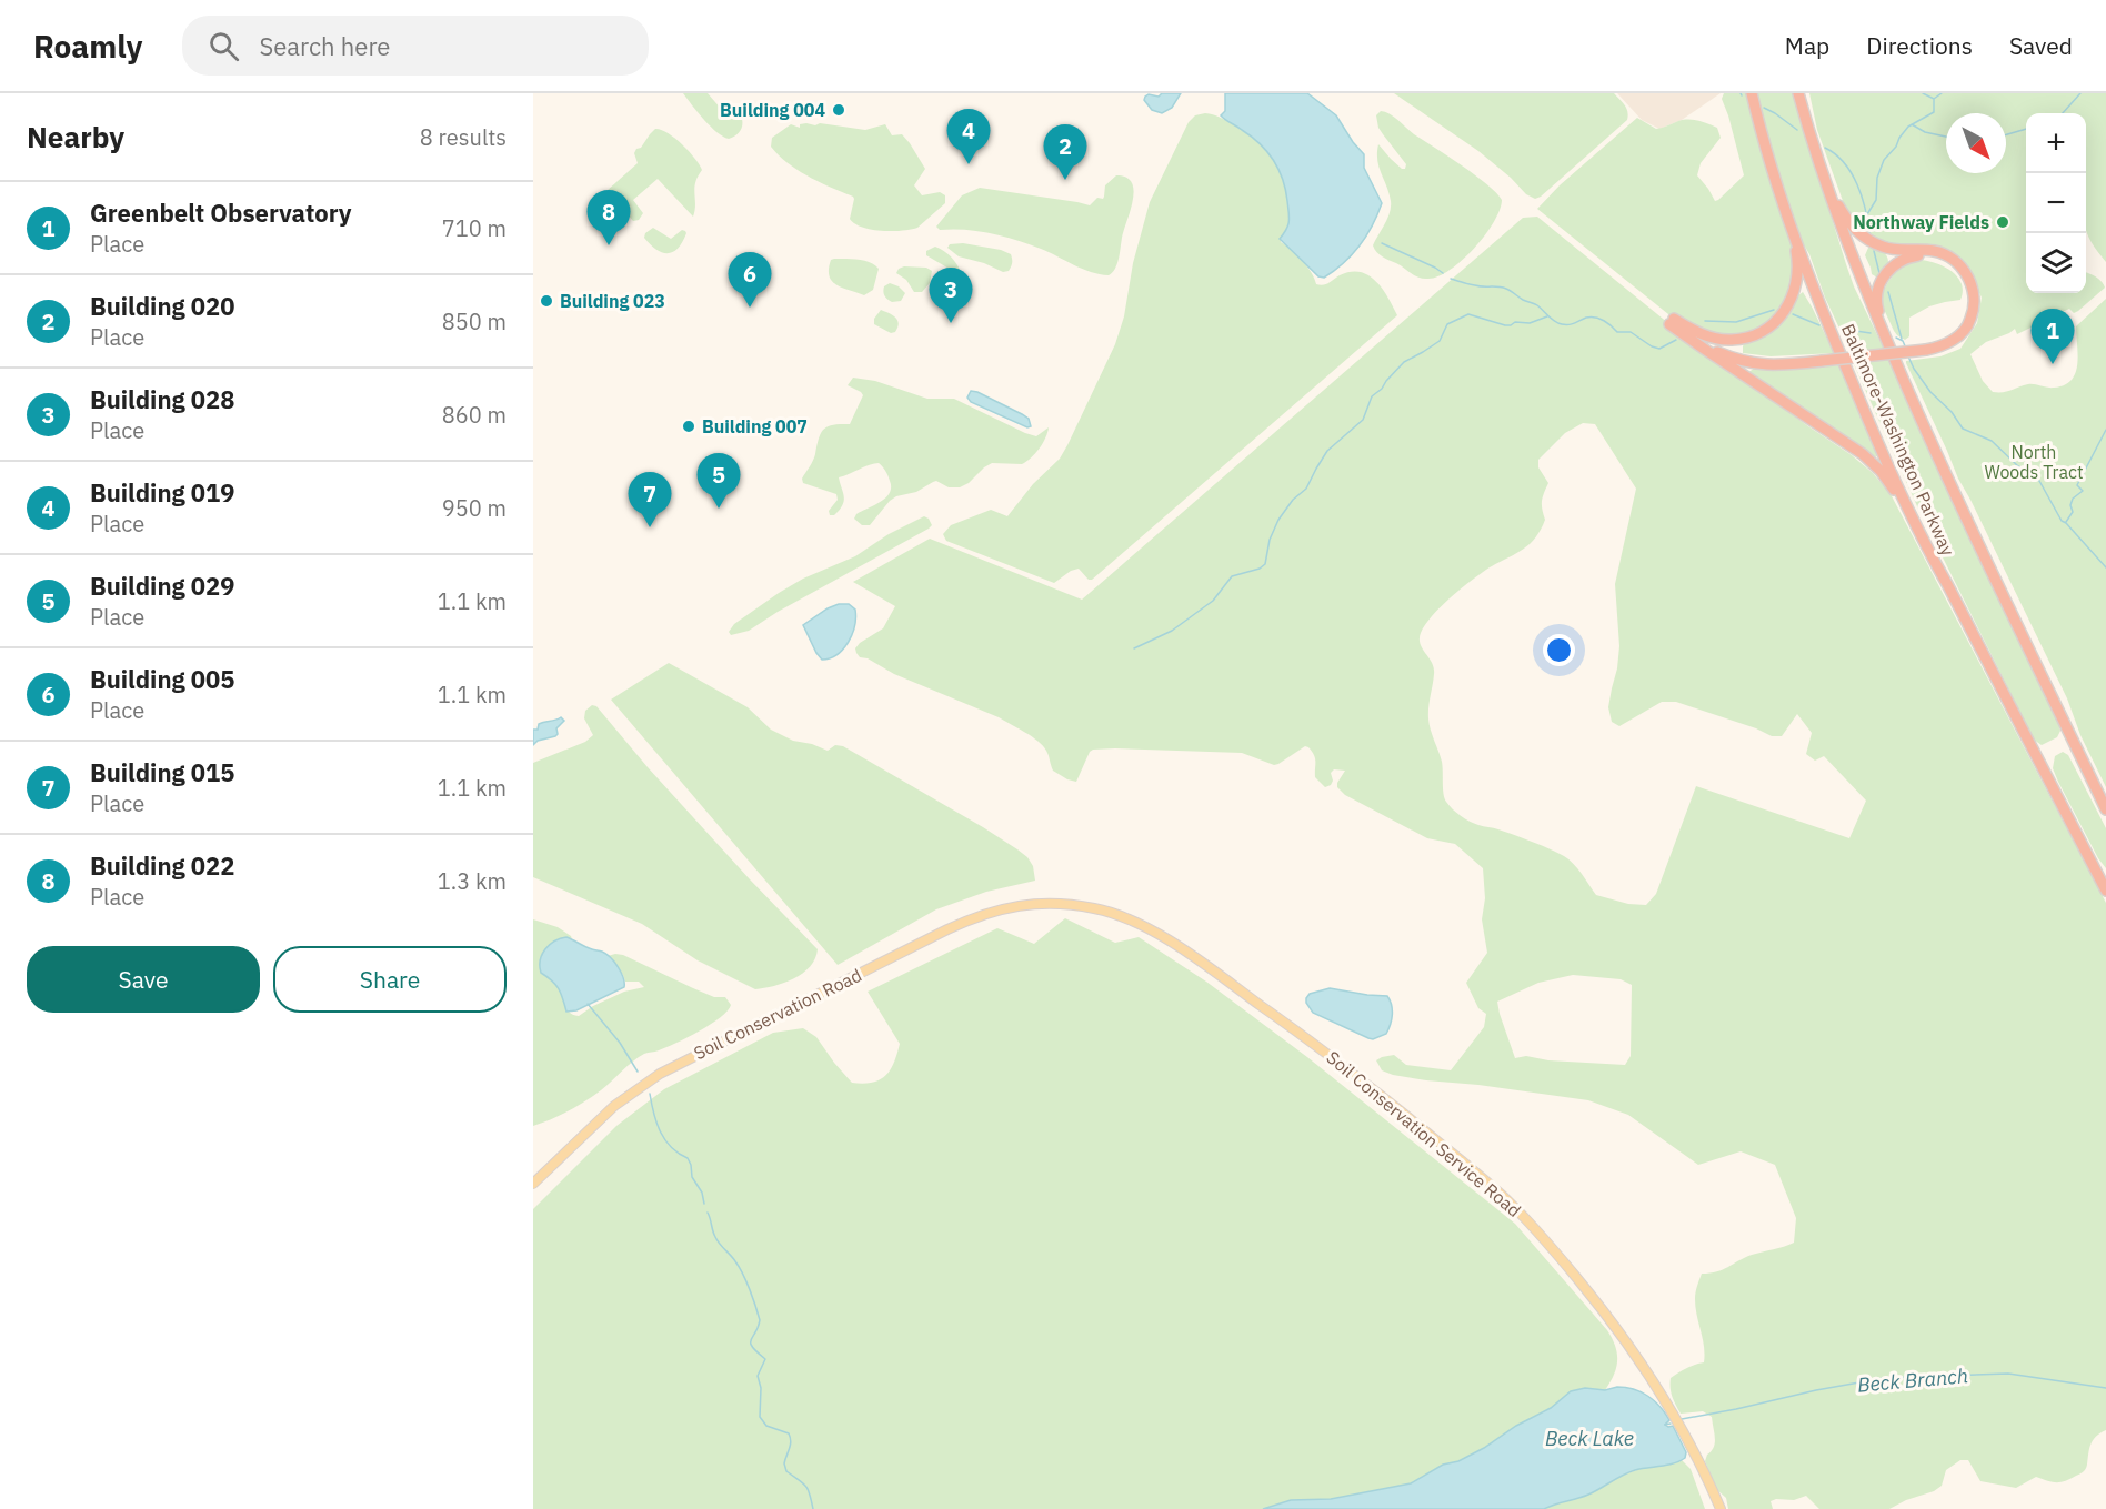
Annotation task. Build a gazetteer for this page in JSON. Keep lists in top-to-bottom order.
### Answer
{
  "streets": {
    "highway": ["Baltimore-Washington Parkway"],
    "main road": ["Soil Conservation Road", "Soil Conservation Service Road"]
  },
  "crossings": [
    ["Soil Conservation Road", "Soil Conservation Service Road"]
  ],
  "water": ["Beck Branch", "Beck Lake"],
  "parks": ["North Woods Tract"],
  "places": [
    "Building 004",
    "Northway Fields",
    "Building 023",
    "Building 007"
  ],
  "north": "bottom right",
  "page": {
    "header": "Roamly",
    "search": "Search here",
    "nav": ["Map", "Directions", "Saved"],
    "heading": ["Nearby", "8 results"],
    "pins": [
      "4",
      "2",
      "8",
      "6",
      "3",
      "1",
      "5",
      "7"
    ],
    "map_buttons": ["+", "−"],
    "list": [
      {
        "mark": "1",
        "name": "Greenbelt Observatory",
        "note": "Place",
        "value": "710 m"
      },
      {
        "mark": "2",
        "name": "Building 020",
        "note": "Place",
        "value": "850 m"
      },
      {
        "mark": "3",
        "name": "Building 028",
        "note": "Place",
        "value": "860 m"
      },
      {
        "mark": "4",
        "name": "Building 019",
        "note": "Place",
        "value": "950 m"
      },
      {
        "mark": "5",
        "name": "Building 029",
        "note": "Place",
        "value": "1.1 km"
      },
      {
        "mark": "6",
        "name": "Building 005",
        "note": "Place",
        "value": "1.1 km"
      },
      {
        "mark": "7",
        "name": "Building 015",
        "note": "Place",
        "value": "1.1 km"
      },
      {
        "mark": "8",
        "name": "Building 022",
        "note": "Place",
        "value": "1.3 km"
      }
    ],
    "buttons": ["Save", "Share"]
  }
}
